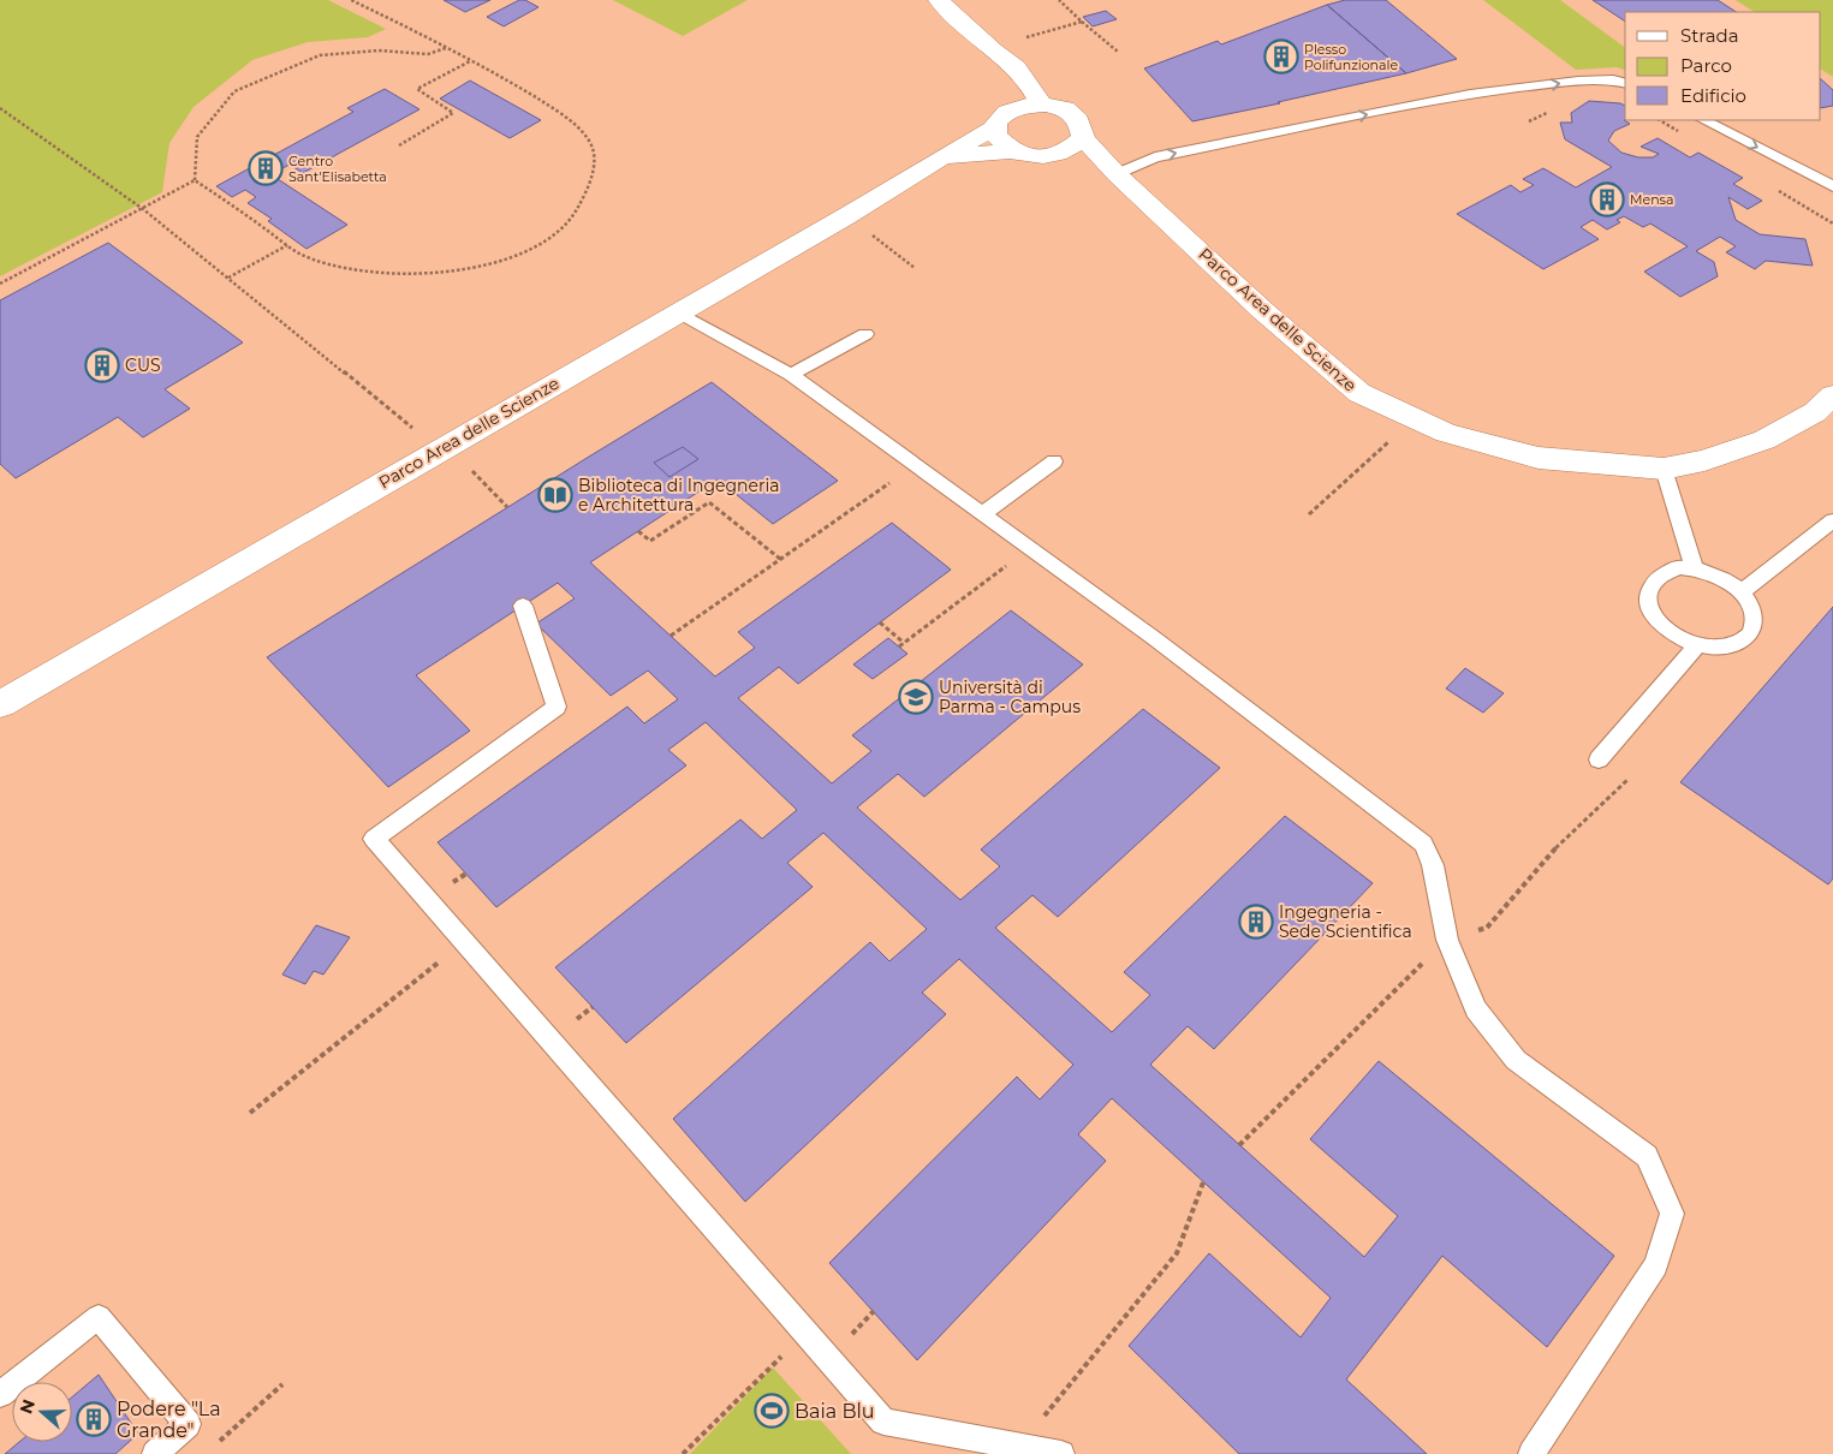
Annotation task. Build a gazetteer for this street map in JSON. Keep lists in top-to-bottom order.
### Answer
{
  "streets": {
    "street": ["Parco Area delle Scienze"]
  },
  "places": {
    "building": [
      "Plesso Polifunzionale",
      "Centro Sant'Elisabetta",
      "Mensa",
      "CUS",
      "Ingegneria - Sede Scientifica",
      "Podere \"La Grande\""
    ],
    "library": ["Biblioteca di Ingegneria e Architettura"],
    "school or university": ["Università di Parma - Campus"],
    "sports": ["Baia Blu"]
  },
  "legend": ["Strada", "Parco", "Edificio"],
  "north": "left"
}
